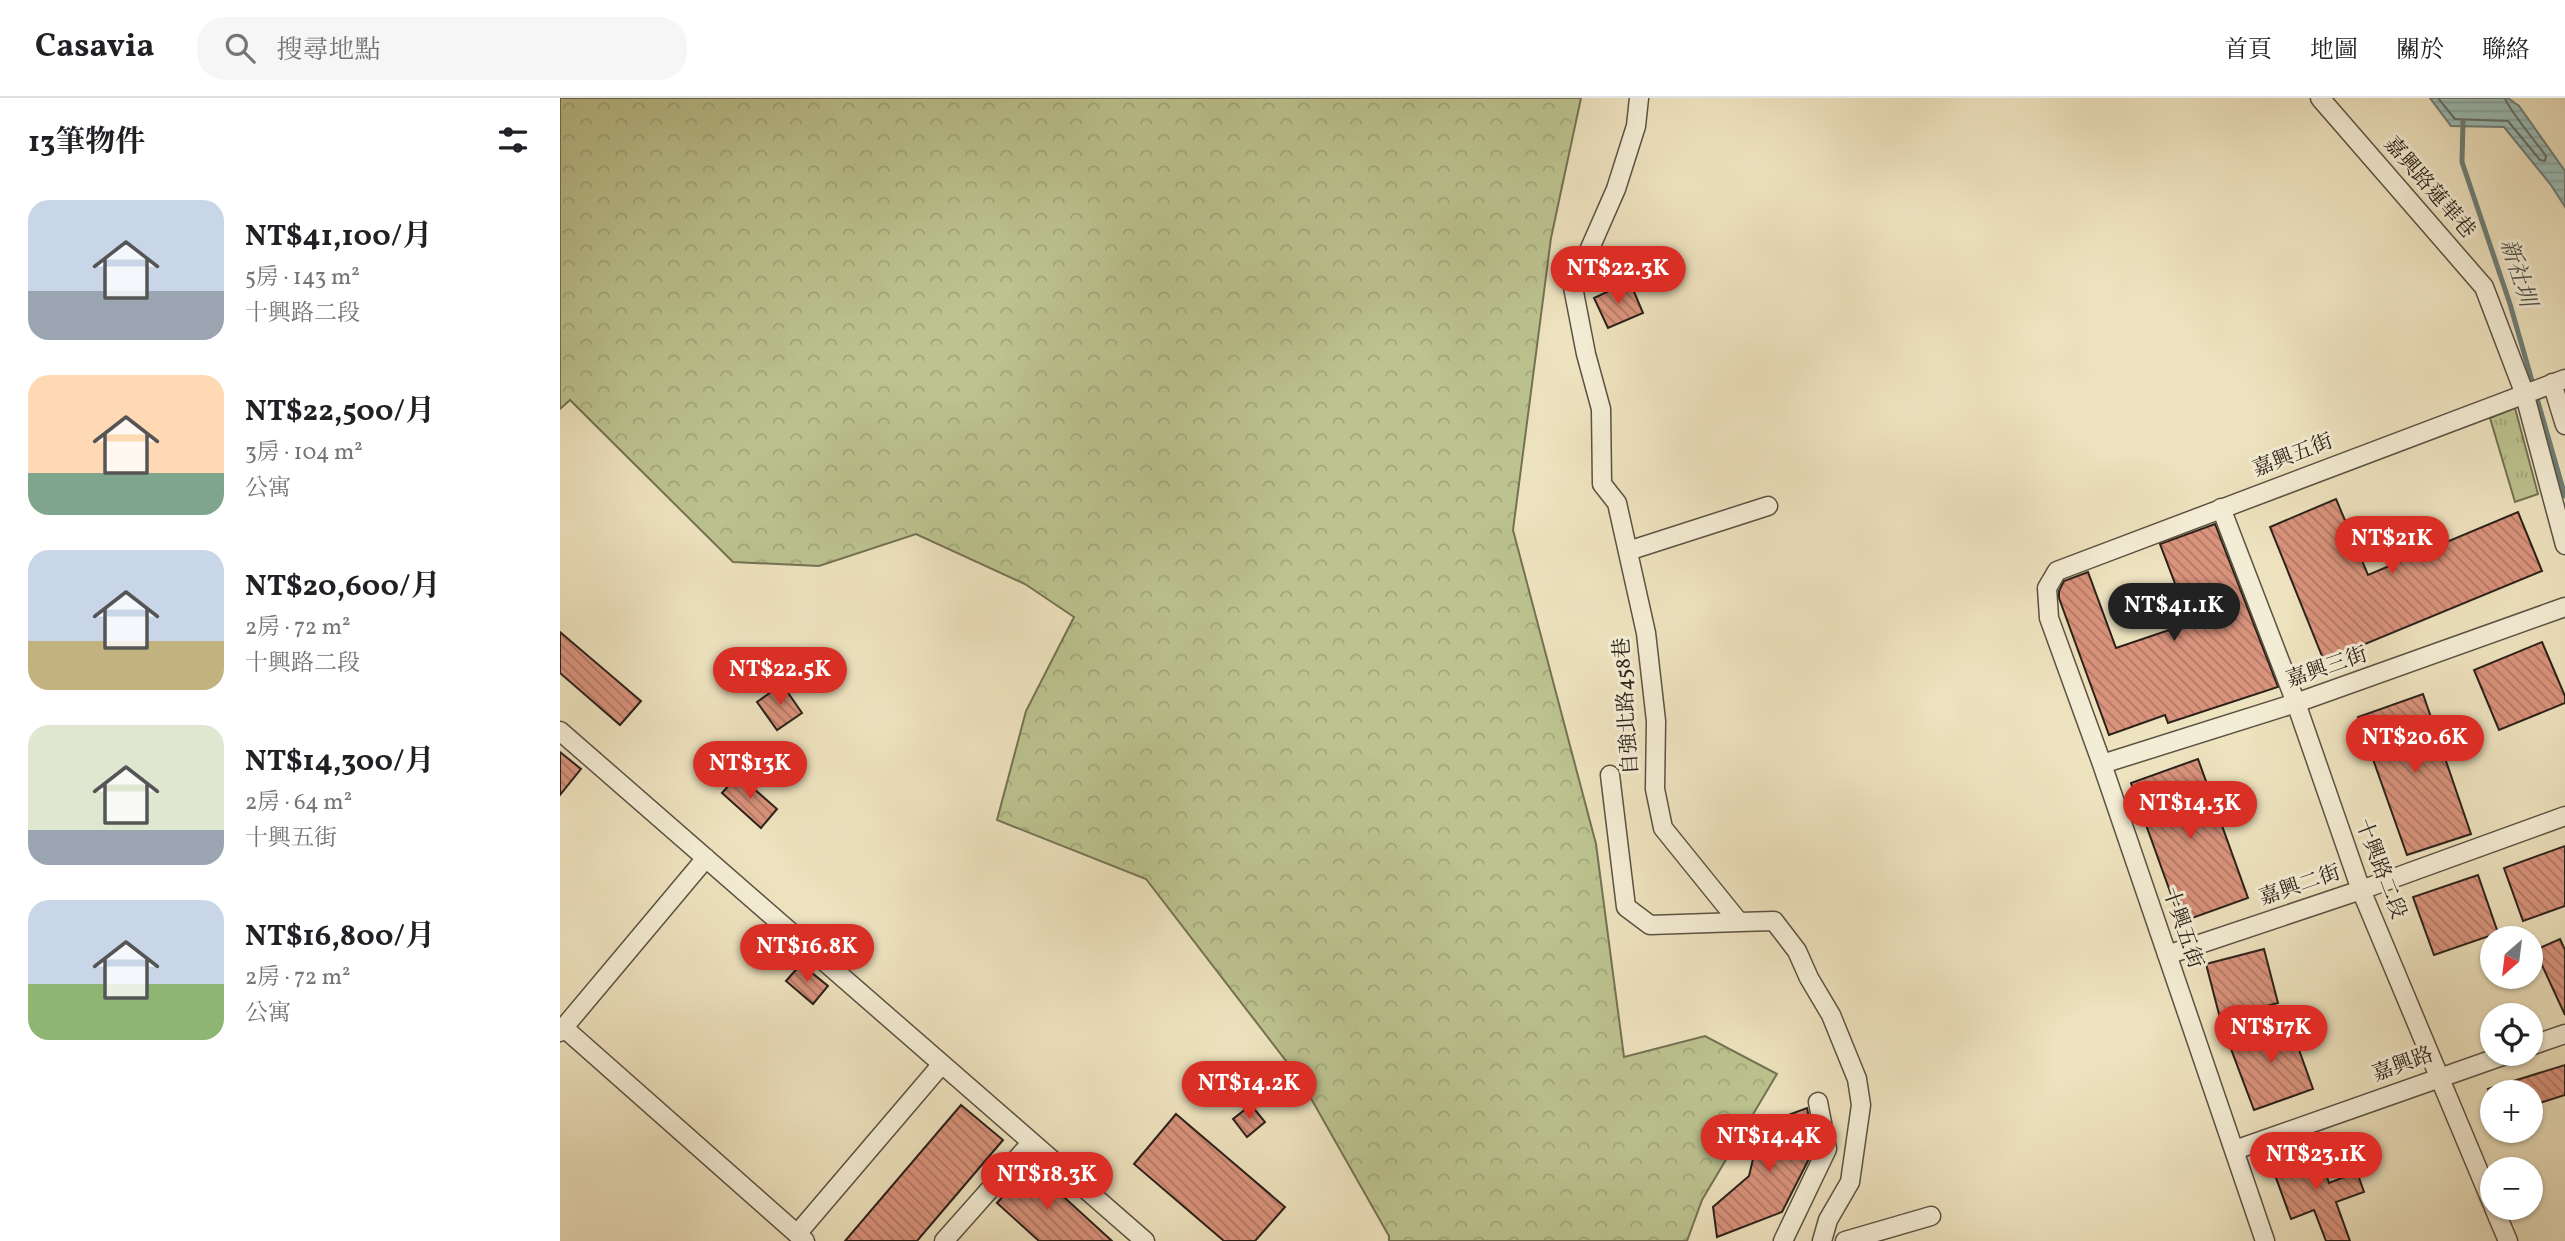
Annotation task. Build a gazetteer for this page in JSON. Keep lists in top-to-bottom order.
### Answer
{
  "streets": {
    "street": [
      "嘉興路蓮華巷",
      "嘉興五街",
      "嘉興三街",
      "自強北路458巷",
      "十興路二段",
      "嘉興二街",
      "十興五街",
      "嘉興路"
    ]
  },
  "crossings": [
    ["嘉興路蓮華巷", "嘉興五街"],
    ["嘉興五街", "十興路二段"],
    ["嘉興五街", "十興五街"],
    ["嘉興三街", "十興路二段"],
    ["嘉興三街", "十興五街"],
    ["十興路二段", "嘉興二街"],
    ["十興路二段", "嘉興路"],
    ["嘉興二街", "十興五街"],
    ["十興五街", "嘉興路"]
  ],
  "water": ["新社圳"],
  "north": "bottom left",
  "page": {
    "header": "Casavia",
    "search": "搜尋地點",
    "nav": [
      "首頁",
      "地圖",
      "關於",
      "聯絡"
    ],
    "heading": "13筆物件",
    "list": [
      {
        "name": "NT$41,100/月",
        "note": "5房 · 143 m² · 十興路二段"
      },
      {
        "name": "NT$22,500/月",
        "note": "3房 · 104 m² · 公寓"
      },
      {
        "name": "NT$20,600/月",
        "note": "2房 · 72 m² · 十興路二段"
      },
      {
        "name": "NT$14,300/月",
        "note": "2房 · 64 m² · 十興五街"
      },
      {
        "name": "NT$16,800/月",
        "note": "2房 · 72 m² · 公寓"
      }
    ],
    "price": [
      "NT$22.3K",
      "NT$21K",
      "NT$41.1K",
      "NT$22.5K",
      "NT$20.6K",
      "NT$13K",
      "NT$14.3K",
      "NT$16.8K",
      "NT$17K",
      "NT$14.2K",
      "NT$14.4K",
      "NT$23.1K",
      "NT$18.3K"
    ],
    "map_buttons": ["+", "−"]
  }
}
